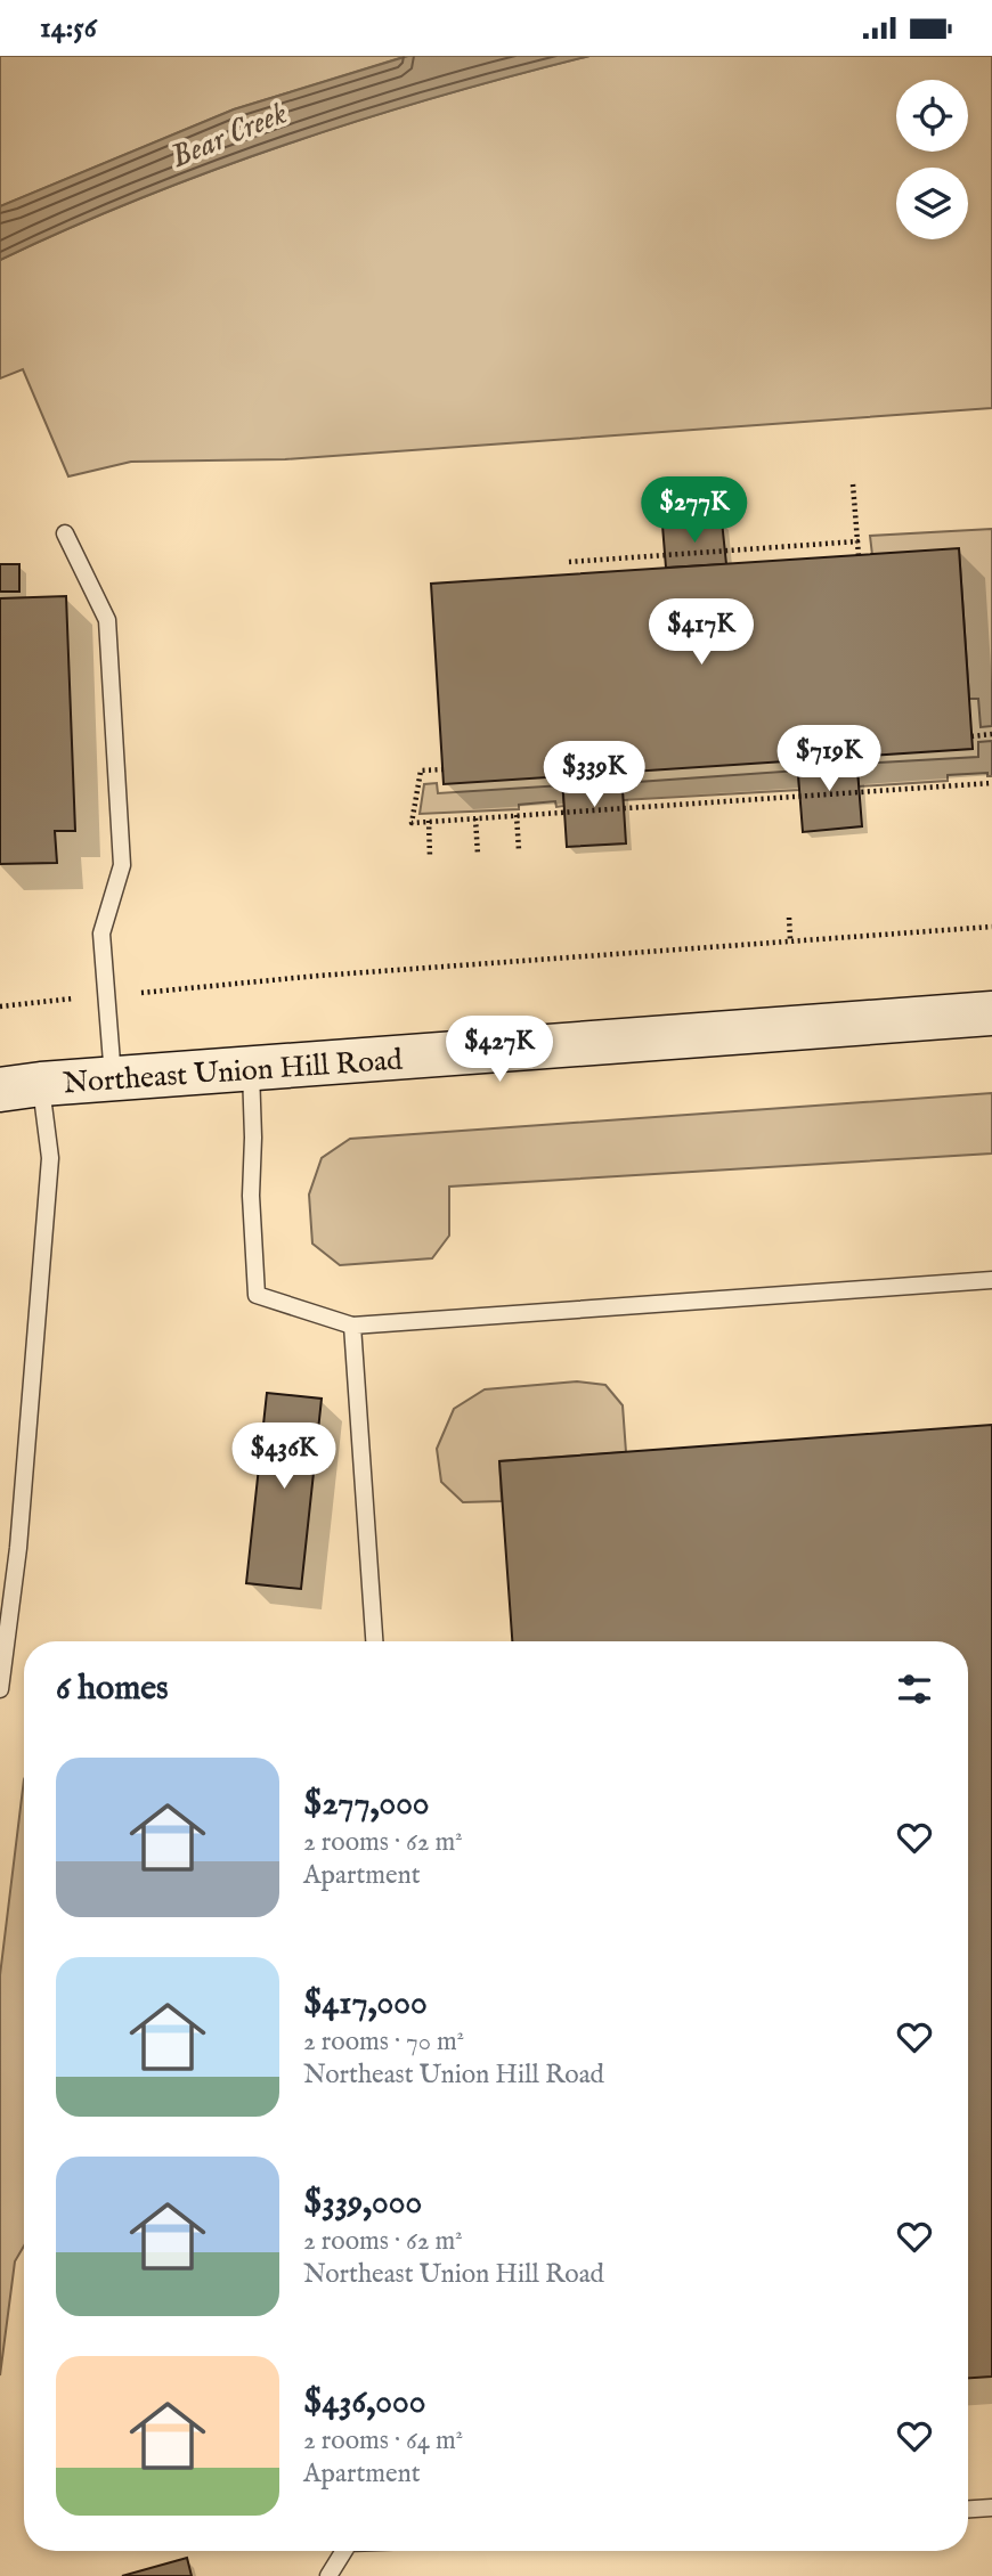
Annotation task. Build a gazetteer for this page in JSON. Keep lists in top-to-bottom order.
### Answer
{
  "streets": {
    "main road": ["Northeast Union Hill Road"]
  },
  "water": ["Bear Creek"],
  "page": {
    "status": "14:56",
    "price": [
      "$277K",
      "$417K",
      "$719K",
      "$339K",
      "$427K",
      "$436K"
    ],
    "heading": "6 homes",
    "list": [
      {
        "name": "$277,000",
        "note": "2 rooms · 62 m² · Apartment"
      },
      {
        "name": "$417,000",
        "note": "2 rooms · 70 m² · Northeast Union Hill Road"
      },
      {
        "name": "$339,000",
        "note": "2 rooms · 62 m² · Northeast Union Hill Road"
      },
      {
        "name": "$436,000",
        "note": "2 rooms · 64 m² · Apartment"
      }
    ]
  }
}
